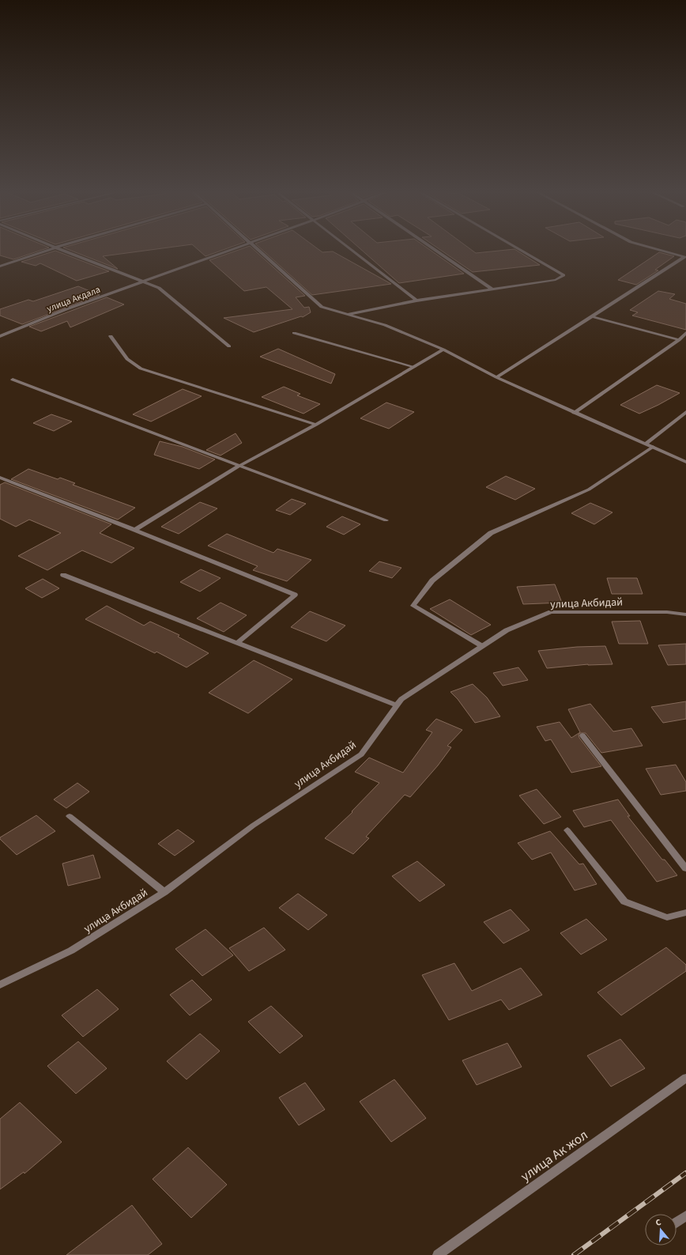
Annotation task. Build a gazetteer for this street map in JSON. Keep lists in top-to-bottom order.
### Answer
{
  "streets": {
    "street": ["улица Акдала", "улица Акбидай", "улица Ак жол"]
  },
  "north": "top"
}
